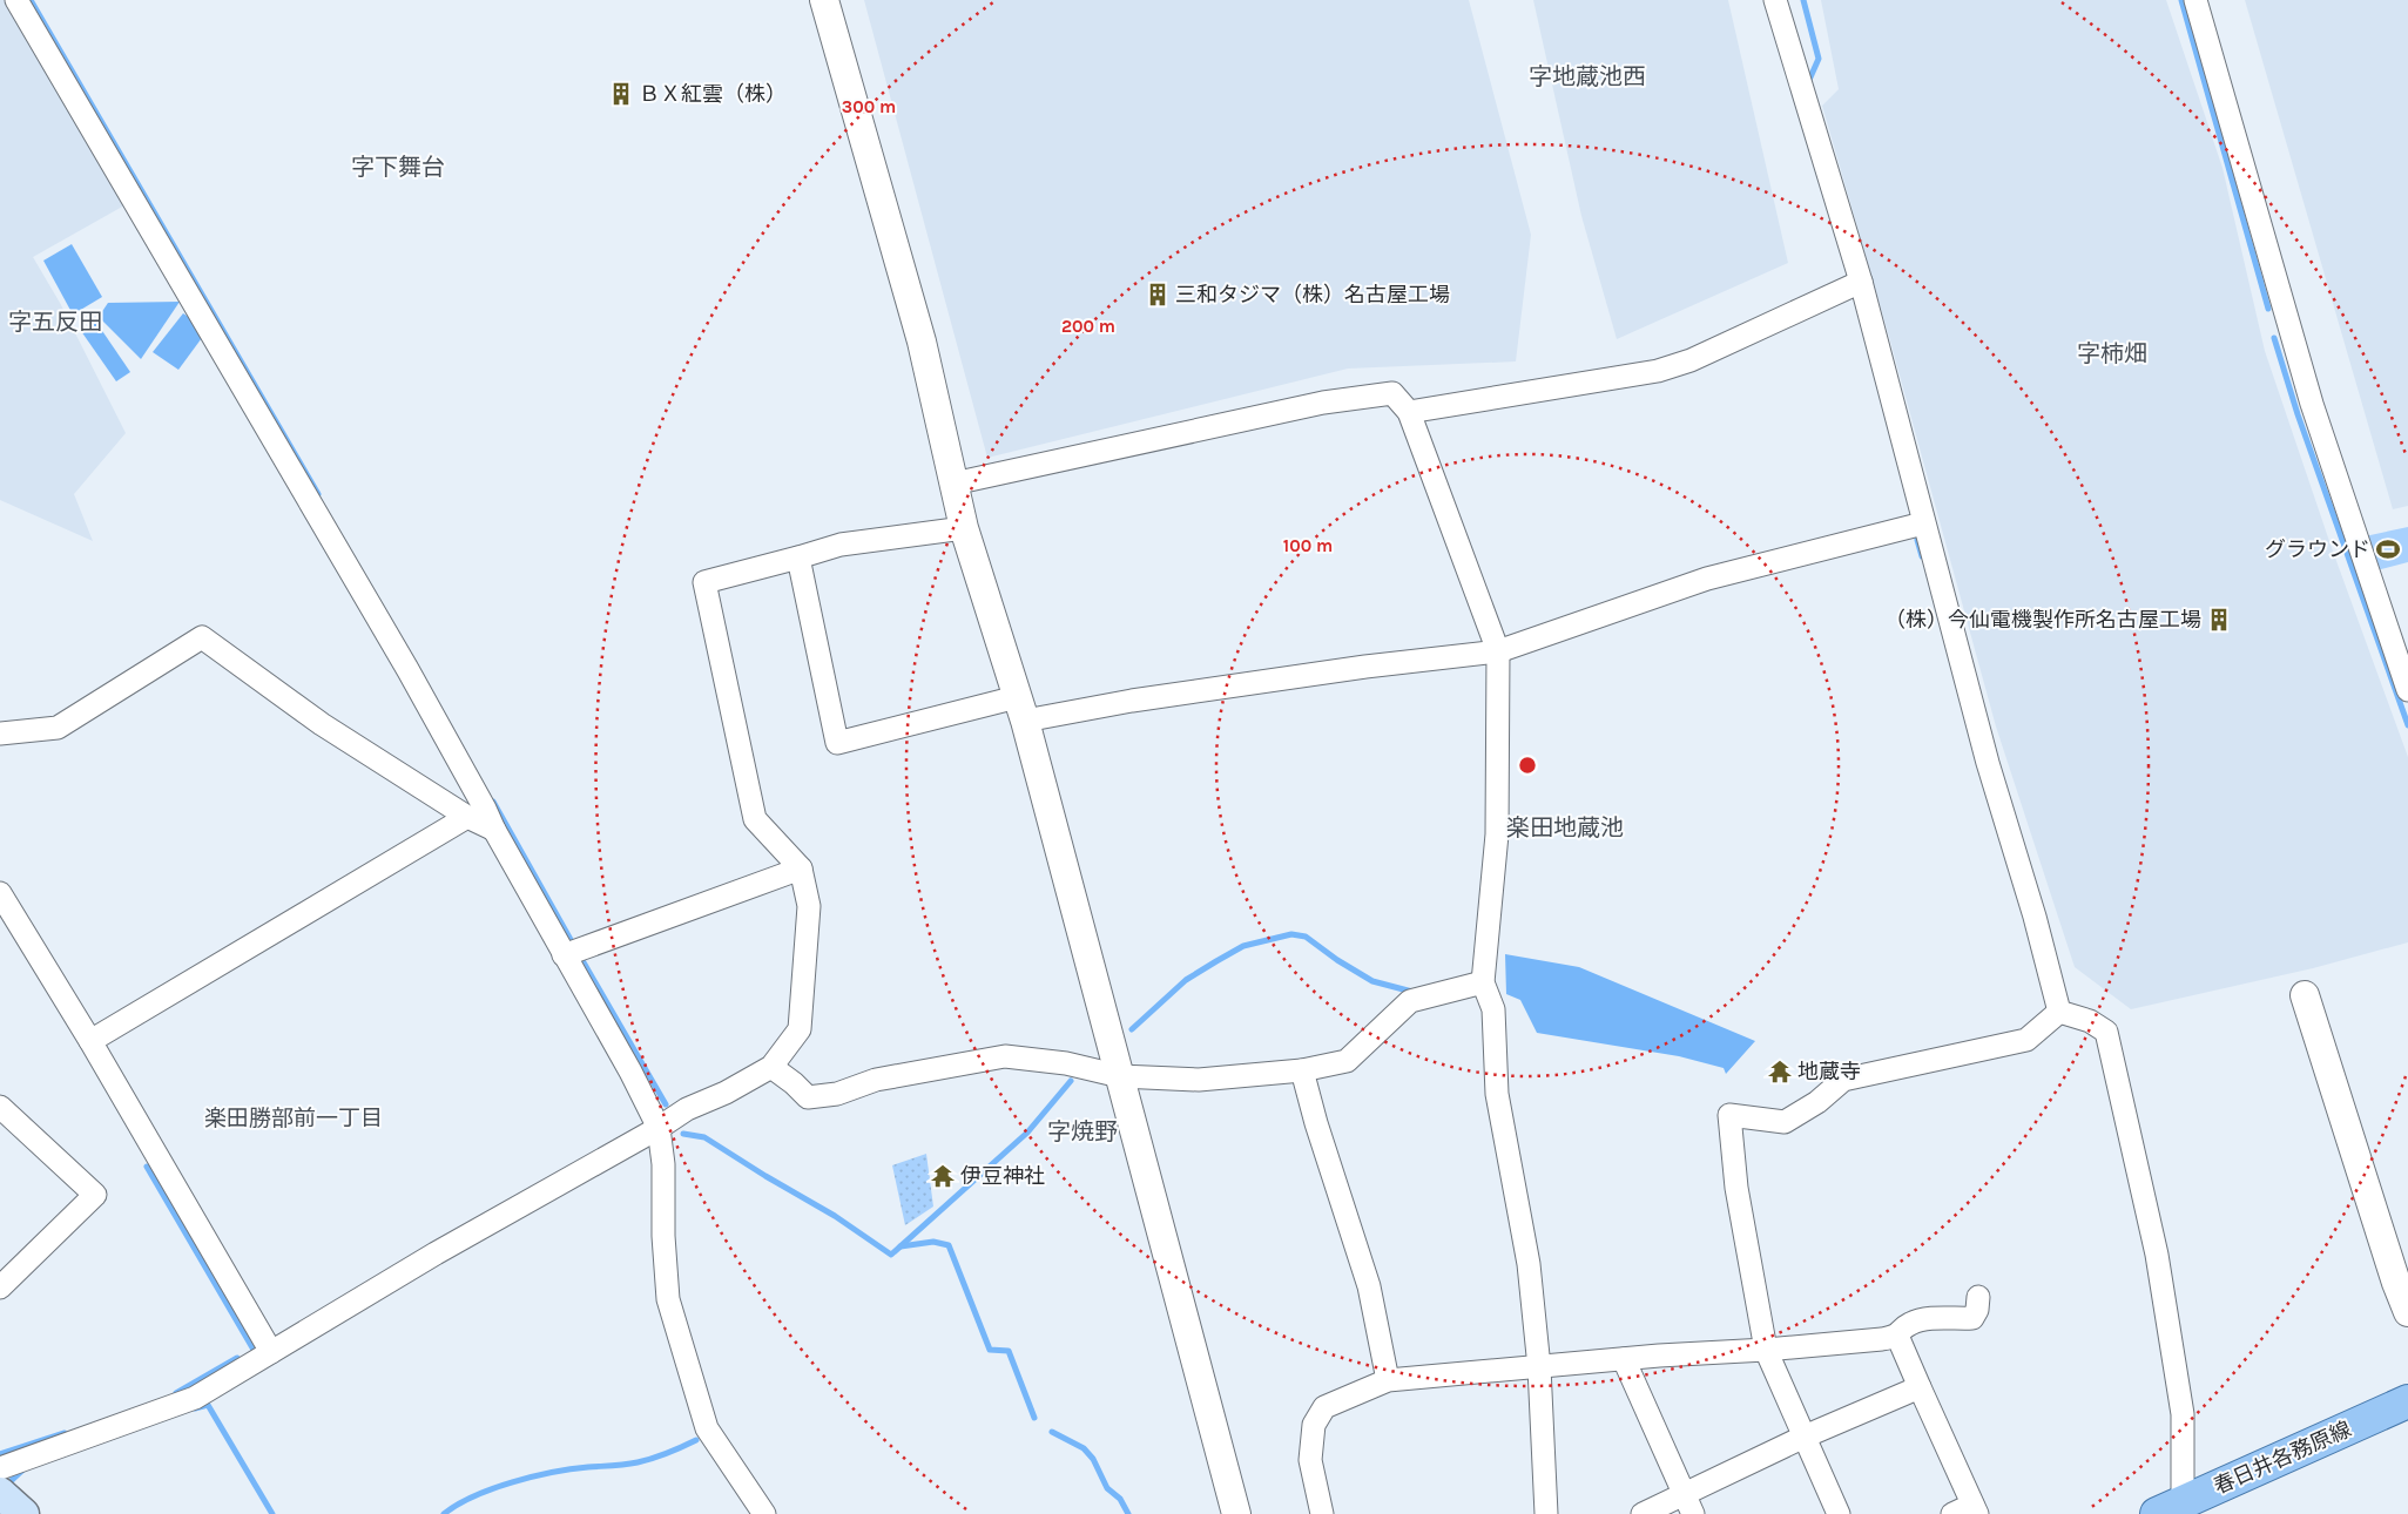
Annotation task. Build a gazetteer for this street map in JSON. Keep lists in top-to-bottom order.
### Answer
{
  "streets": {
    "main road": ["春日井各務原線"]
  },
  "districts": [
    "字地蔵池西",
    "字下舞台",
    "字五反田",
    "字柿畑",
    "楽田地蔵池",
    "楽田勝部前一丁目",
    "字焼野"
  ],
  "places": {
    "building": ["ＢＸ紅雲（株）", "三和タジマ（株）名古屋工場", "（株）今仙電機製作所名古屋工場"],
    "sports": ["グラウンド"],
    "temple": ["地蔵寺", "伊豆神社"]
  },
  "rings": ["300 m", "200 m", "100 m"]
}
